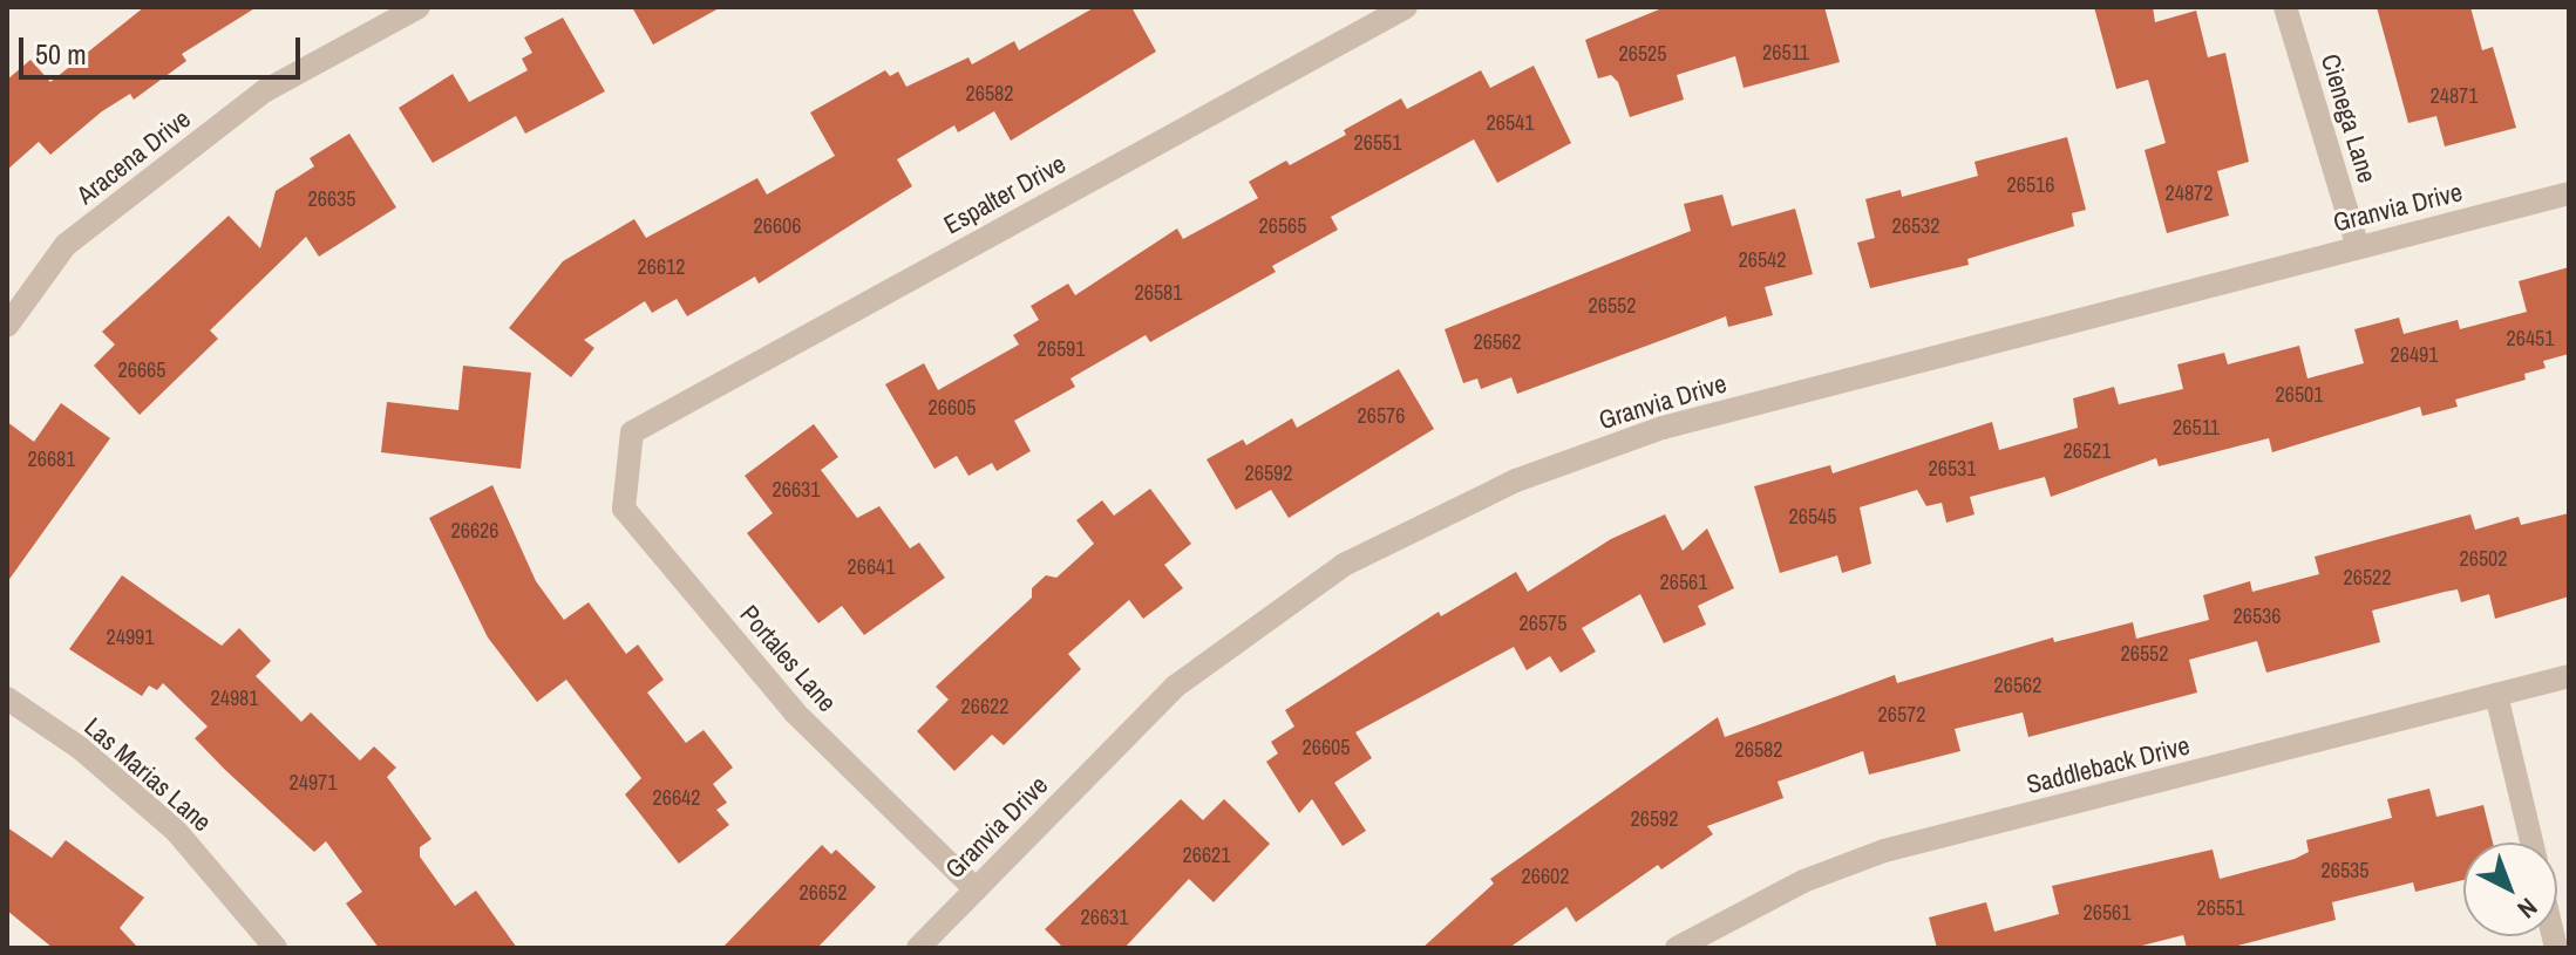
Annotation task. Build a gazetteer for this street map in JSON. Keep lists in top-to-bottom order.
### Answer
{
  "streets": {
    "street": [
      "Cienega Lane",
      "Aracena Drive",
      "Espalter Drive",
      "Granvia Drive",
      "Portales Lane",
      "Saddleback Drive",
      "Las Marias Lane"
    ]
  },
  "crossings": [
    ["Cienega Lane", "Granvia Drive"],
    ["Espalter Drive", "Portales Lane"],
    ["Granvia Drive", "Portales Lane"]
  ],
  "house_numbers": [
    "26511",
    "26525",
    "26582",
    "24871",
    "26541",
    "26551",
    "26516",
    "24872",
    "26635",
    "26606",
    "26565",
    "26532",
    "26542",
    "26612",
    "26581",
    "26552",
    "26451",
    "26562",
    "26591",
    "26491",
    "26665",
    "26501",
    "26605",
    "26576",
    "26511",
    "26521",
    "26681",
    "26531",
    "26592",
    "26631",
    "26545",
    "26626",
    "26502",
    "26641",
    "26522",
    "26561",
    "26536",
    "26575",
    "24991",
    "26552",
    "26562",
    "24981",
    "26622",
    "26572",
    "26605",
    "26582",
    "24971",
    "26642",
    "26592",
    "26621",
    "26535",
    "26602",
    "26652",
    "26551",
    "26561",
    "26631"
  ],
  "scale_bar": "50 m",
  "north": "bottom right"
}
